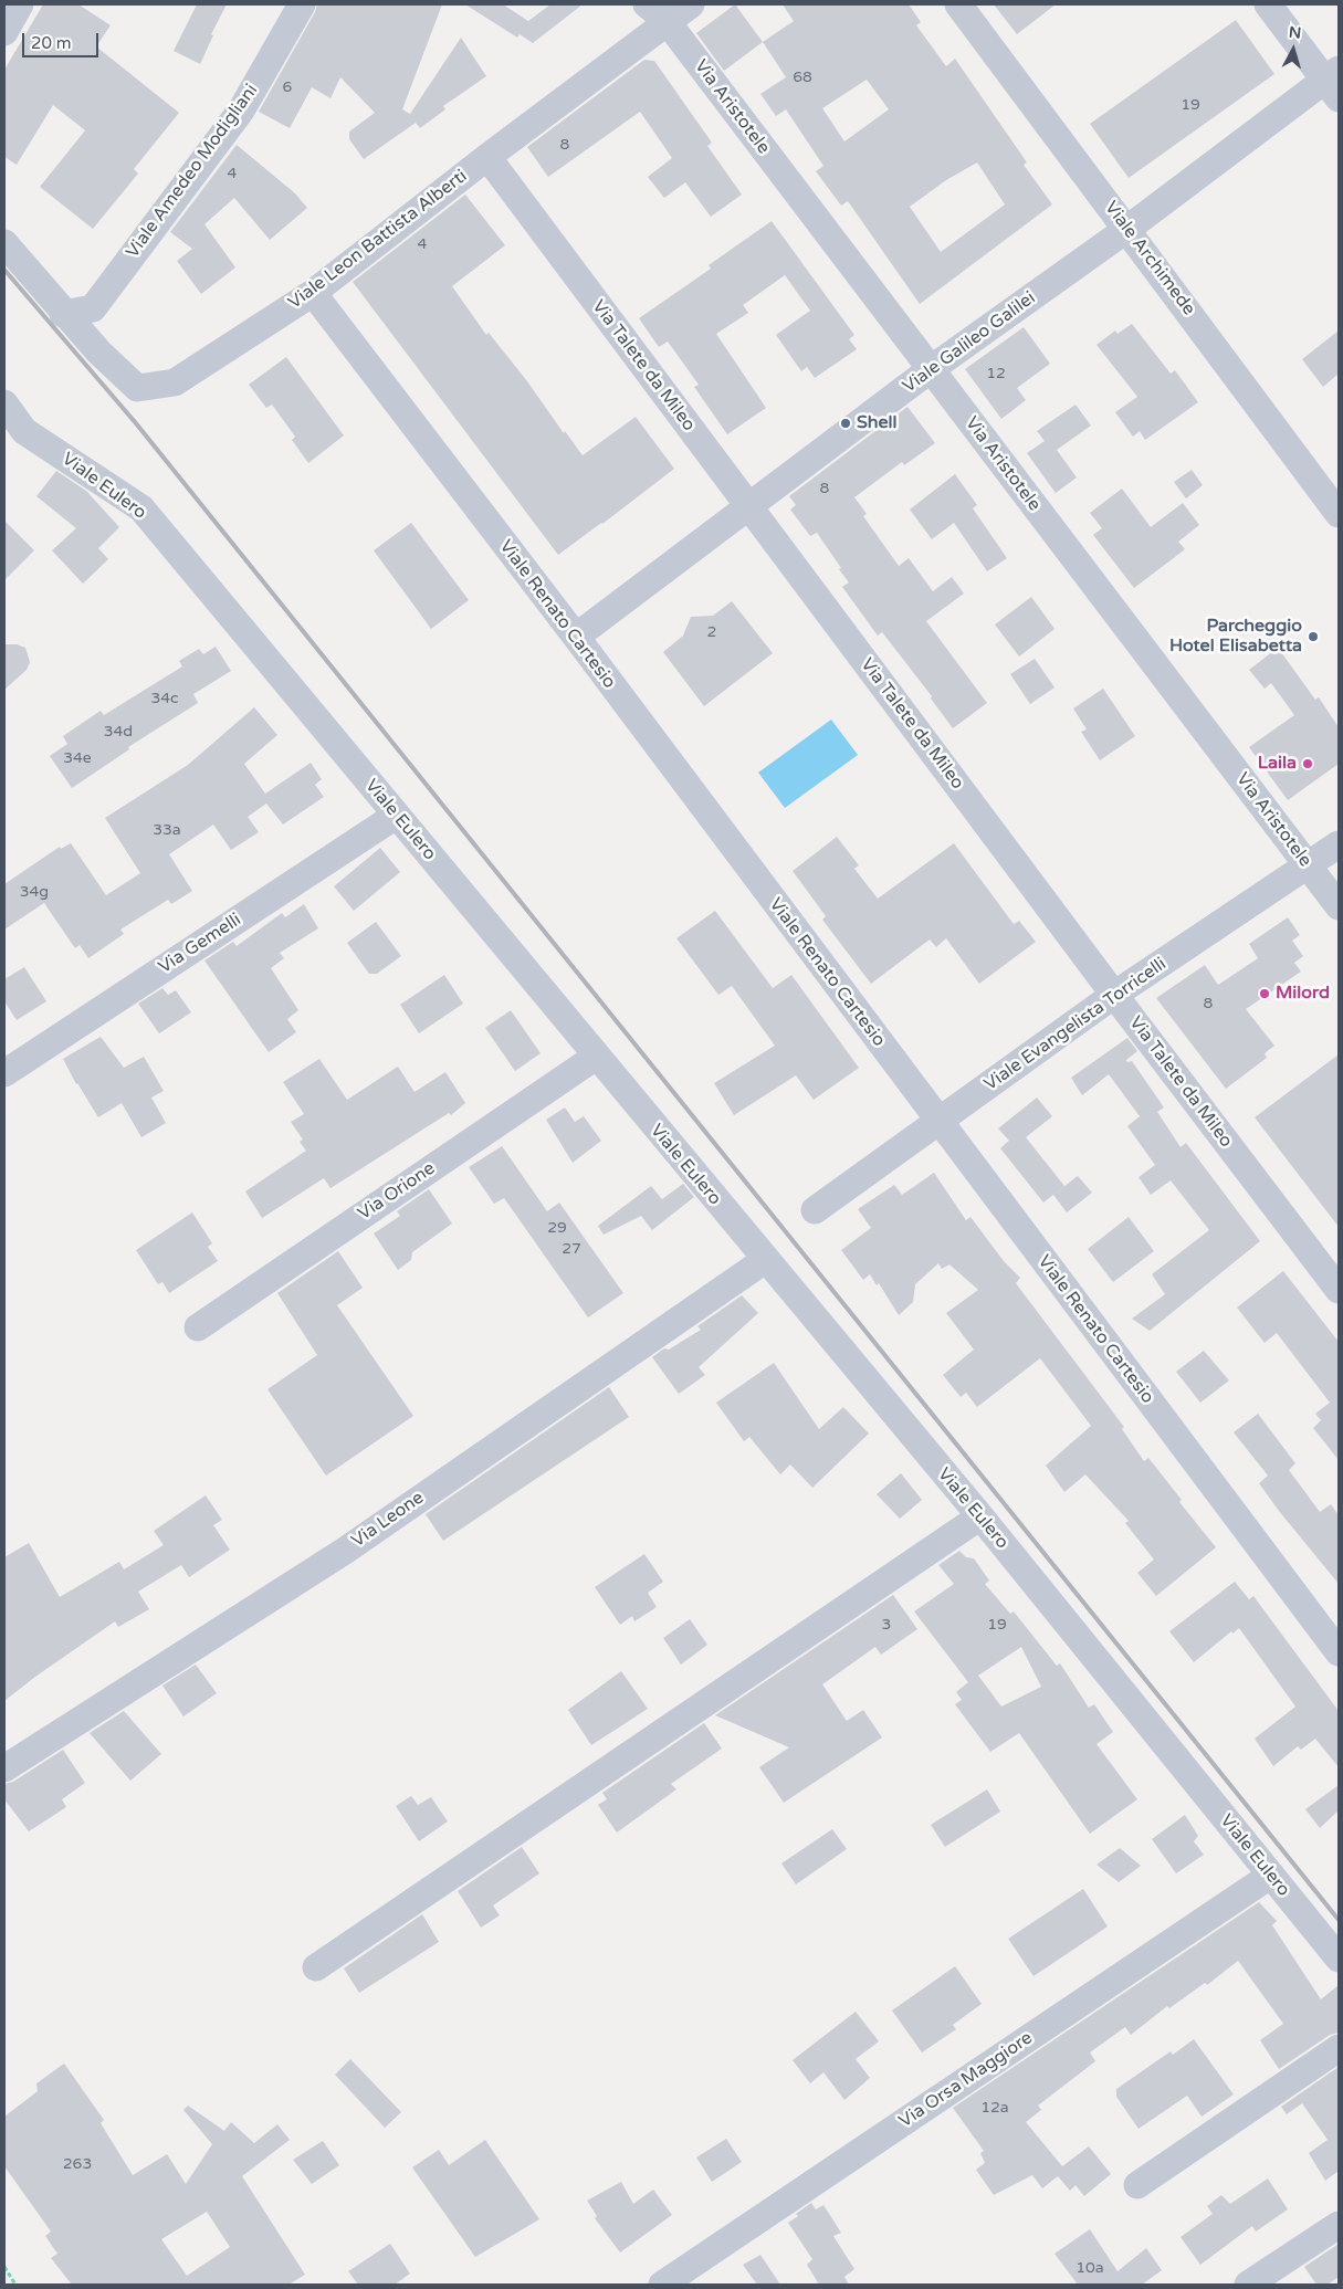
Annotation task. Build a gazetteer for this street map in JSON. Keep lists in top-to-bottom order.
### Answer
{
  "streets": {
    "street": [
      "Via Aristotele",
      "Viale Amedeo Modigliani",
      "Viale Leon Battista Alberti",
      "Viale Archimede",
      "Viale Galileo Galilei",
      "Via Talete da Mileo",
      "Viale Eulero",
      "Viale Renato Cartesio",
      "Via Gemelli",
      "Viale Evangelista Torricelli",
      "Via Orione",
      "Via Leone",
      "Via Orsa Maggiore"
    ]
  },
  "crossings": [
    ["Via Aristotele", "Viale Leon Battista Alberti"],
    ["Via Aristotele", "Viale Galileo Galilei"],
    ["Via Aristotele", "Viale Evangelista Torricelli"],
    ["Viale Amedeo Modigliani", "Viale Leon Battista Alberti"],
    ["Viale Leon Battista Alberti", "Via Talete da Mileo"],
    ["Viale Leon Battista Alberti", "Viale Renato Cartesio"],
    ["Viale Archimede", "Viale Galileo Galilei"],
    ["Viale Galileo Galilei", "Via Talete da Mileo"],
    ["Viale Galileo Galilei", "Viale Renato Cartesio"],
    ["Via Talete da Mileo", "Viale Evangelista Torricelli"],
    ["Viale Eulero", "Via Gemelli"],
    ["Viale Eulero", "Via Orione"],
    ["Viale Eulero", "Via Leone"],
    ["Viale Eulero", "Via Orsa Maggiore"],
    ["Viale Renato Cartesio", "Viale Evangelista Torricelli"]
  ],
  "places": [
    "Shell",
    "Parcheggio Hotel Elisabetta",
    "Laila",
    "Milord"
  ],
  "house_numbers": [
    "68",
    "6",
    "19",
    "8",
    "4",
    "4",
    "12",
    "8",
    "2",
    "34c",
    "34d",
    "34e",
    "33a",
    "34g",
    "8",
    "29",
    "27",
    "3",
    "19",
    "12a",
    "263",
    "10a"
  ],
  "scale_bar": "20 m",
  "north": "top"
}
